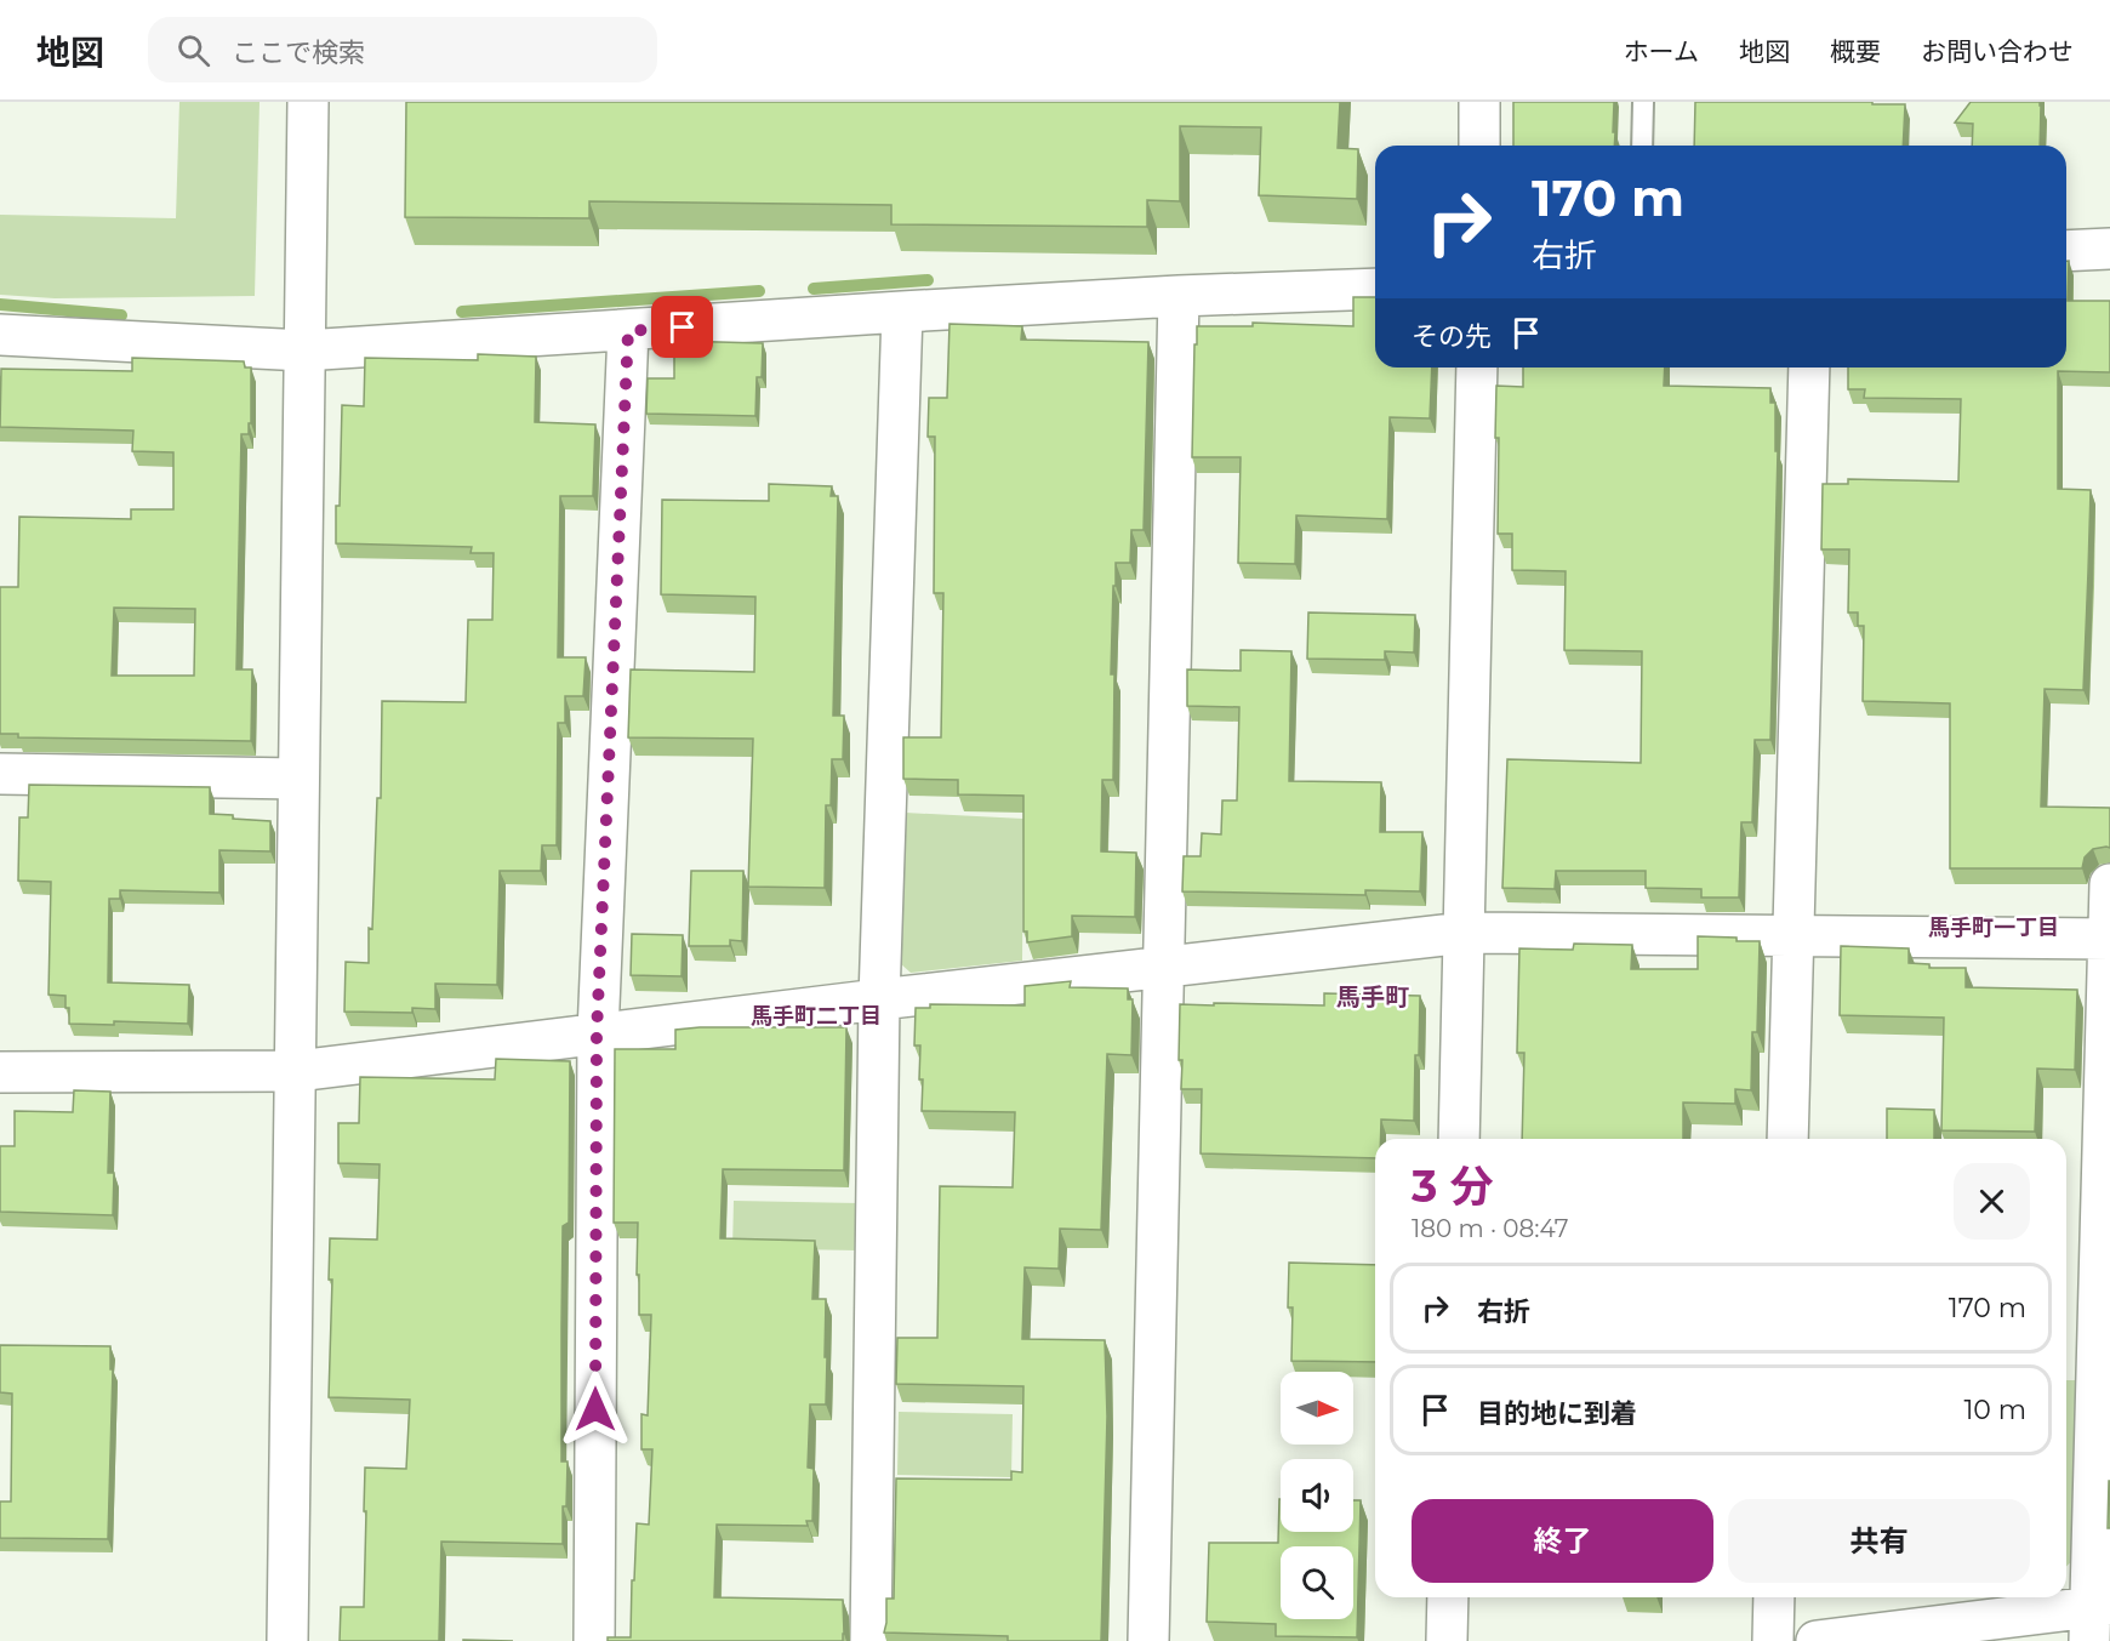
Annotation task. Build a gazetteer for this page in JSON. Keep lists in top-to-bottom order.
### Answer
{
  "districts": ["馬手町一丁目", "馬手町", "馬手町二丁目"],
  "north": "right",
  "page": {
    "header": "地図",
    "search": "ここで検索",
    "nav": [
      "ホーム",
      "地図",
      "概要",
      "お問い合わせ"
    ],
    "turn": ["170 m", "右折"],
    "then": "その先",
    "heading": ["3 分", "180 m · 08:47"],
    "list": [
      {
        "name": "右折",
        "value": "170 m"
      },
      {
        "name": "目的地に到着",
        "value": "10 m"
      }
    ],
    "buttons": ["終了", "共有"]
  }
}
